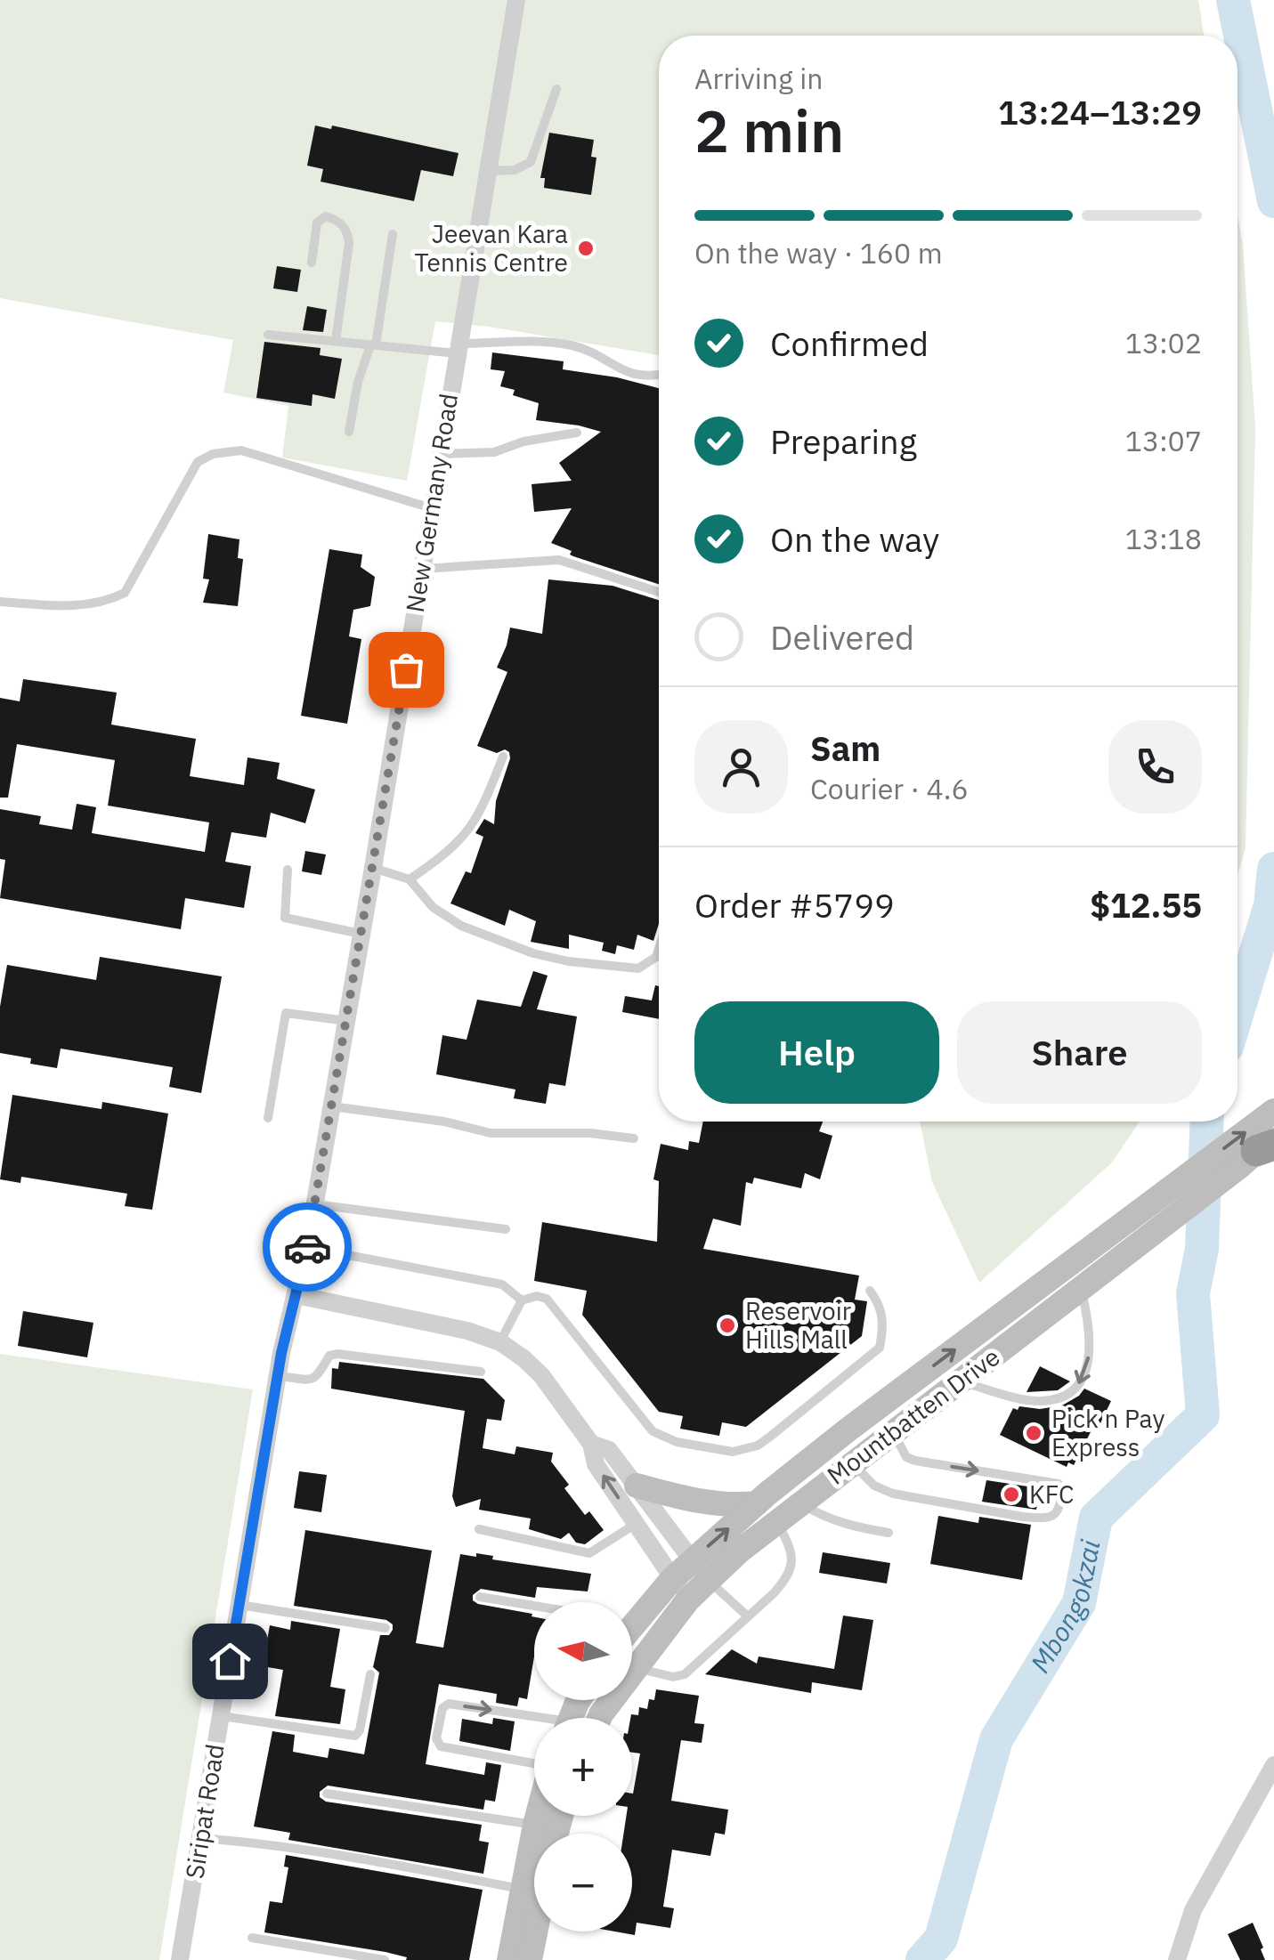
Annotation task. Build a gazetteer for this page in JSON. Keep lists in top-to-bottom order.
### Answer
{
  "streets": {
    "main road": ["Mountbatten Drive"],
    "street": ["New Germany Road", "Siripat Road"]
  },
  "crossings": [
    ["New Germany Road", "Siripat Road"]
  ],
  "water": ["Mbongokzai"],
  "places": [
    "Jeevan Kara Tennis Centre",
    "Reservoir Hills Mall",
    "Pick n Pay Express",
    "KFC"
  ],
  "north": "left",
  "page": {
    "heading": ["2 min", "Arriving in", "13:24–13:29"],
    "panel": [
      "Sam",
      "Courier · 4.6",
      "Order #5799",
      "$12.55"
    ],
    "bar": "On the way · 160 m",
    "list": [
      ["Confirmed", "13:02"],
      ["Preparing", "13:07"],
      ["On the way", "13:18"],
      "Delivered"
    ],
    "buttons": ["Help", "Share"],
    "map_buttons": ["+", "−"]
  }
}
